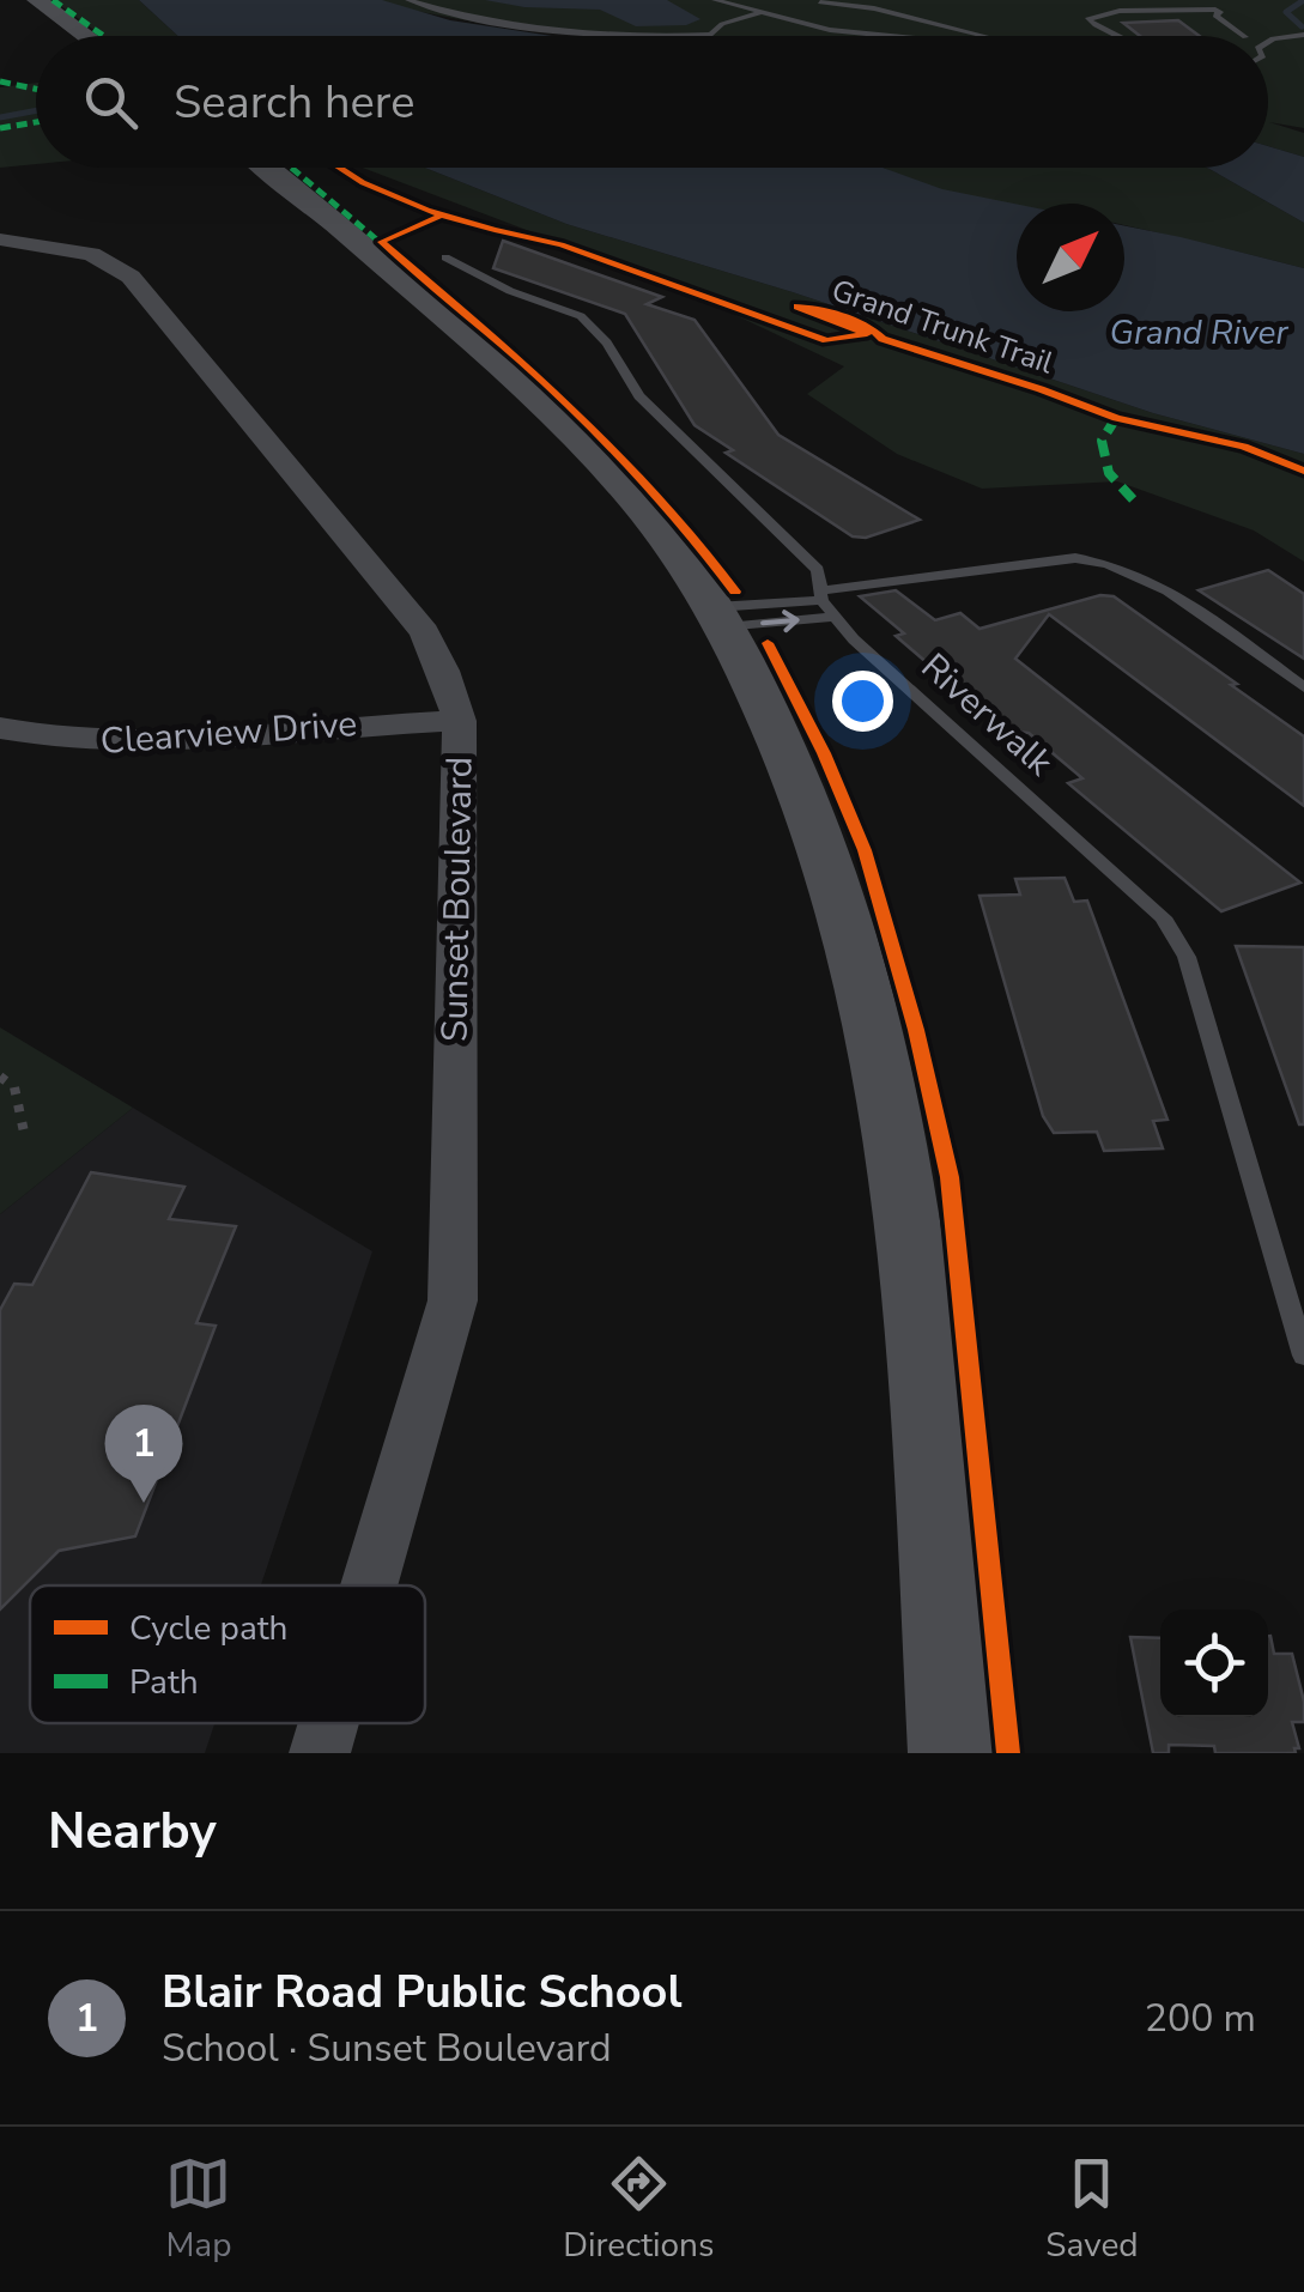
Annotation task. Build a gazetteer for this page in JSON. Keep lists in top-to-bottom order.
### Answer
{
  "streets": {
    "street": ["Clearview Drive", "Sunset Boulevard"],
    "lane": ["Riverwalk"],
    "cycle path": ["Grand Trunk Trail"]
  },
  "crossings": [
    ["Clearview Drive", "Sunset Boulevard"]
  ],
  "water": ["Grand River"],
  "legend": ["Cycle path", "Path"],
  "north": "top right",
  "page": {
    "search": "Search here",
    "pins": "1",
    "heading": "Nearby",
    "list": [
      {
        "mark": "1",
        "name": "Blair Road Public School",
        "note": "School · Sunset Boulevard",
        "value": "200 m"
      }
    ],
    "nav": ["Map", "Directions", "Saved"]
  }
}
